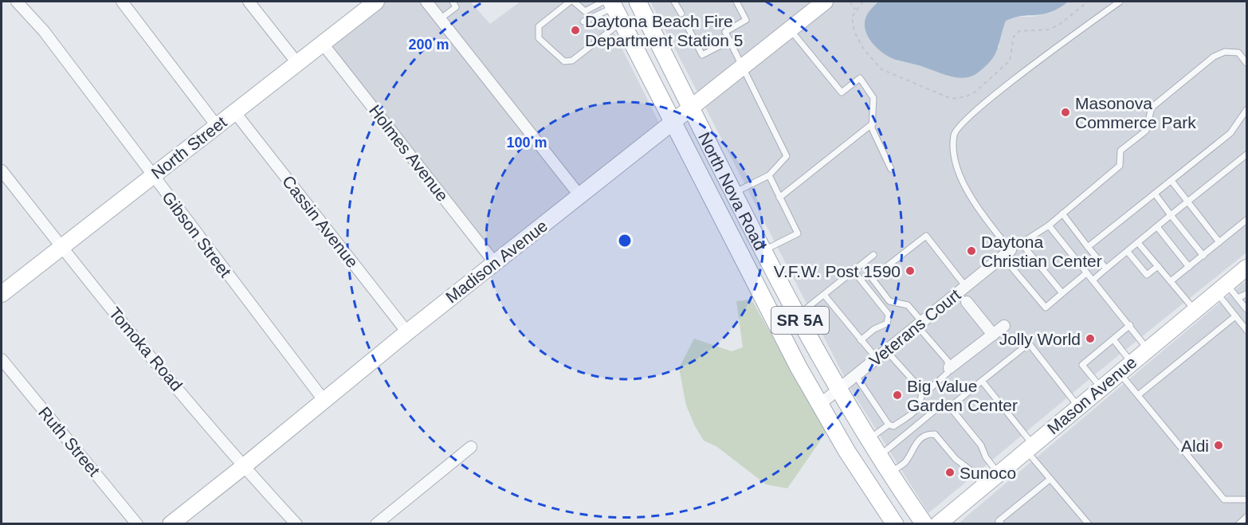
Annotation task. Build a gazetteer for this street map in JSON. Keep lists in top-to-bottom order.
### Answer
{
  "streets": {
    "main road": ["North Nova Road", "SR 5A"],
    "street": [
      "North Street",
      "Holmes Avenue",
      "Cassin Avenue",
      "Gibson Street",
      "Madison Avenue",
      "Veterans Court",
      "Tomoka Road",
      "Mason Avenue",
      "Ruth Street"
    ]
  },
  "crossings": [
    ["North Street", "Holmes Avenue"],
    ["North Street", "Cassin Avenue"],
    ["North Street", "Gibson Street"],
    ["North Street", "Tomoka Road"],
    ["Holmes Avenue", "Madison Avenue"],
    ["North Nova Road", "Madison Avenue"],
    ["North Nova Road", "Veterans Court"],
    ["Cassin Avenue", "Madison Avenue"],
    ["Gibson Street", "Madison Avenue"],
    ["Madison Avenue", "Tomoka Road"]
  ],
  "places": [
    "Daytona Beach Fire Department Station 5",
    "Masonova Commerce Park",
    "Daytona Christian Center",
    "V.F.W. Post 1590",
    "Jolly World",
    "Big Value Garden Center",
    "Aldi",
    "Sunoco"
  ],
  "rings": ["200 m", "100 m"]
}
